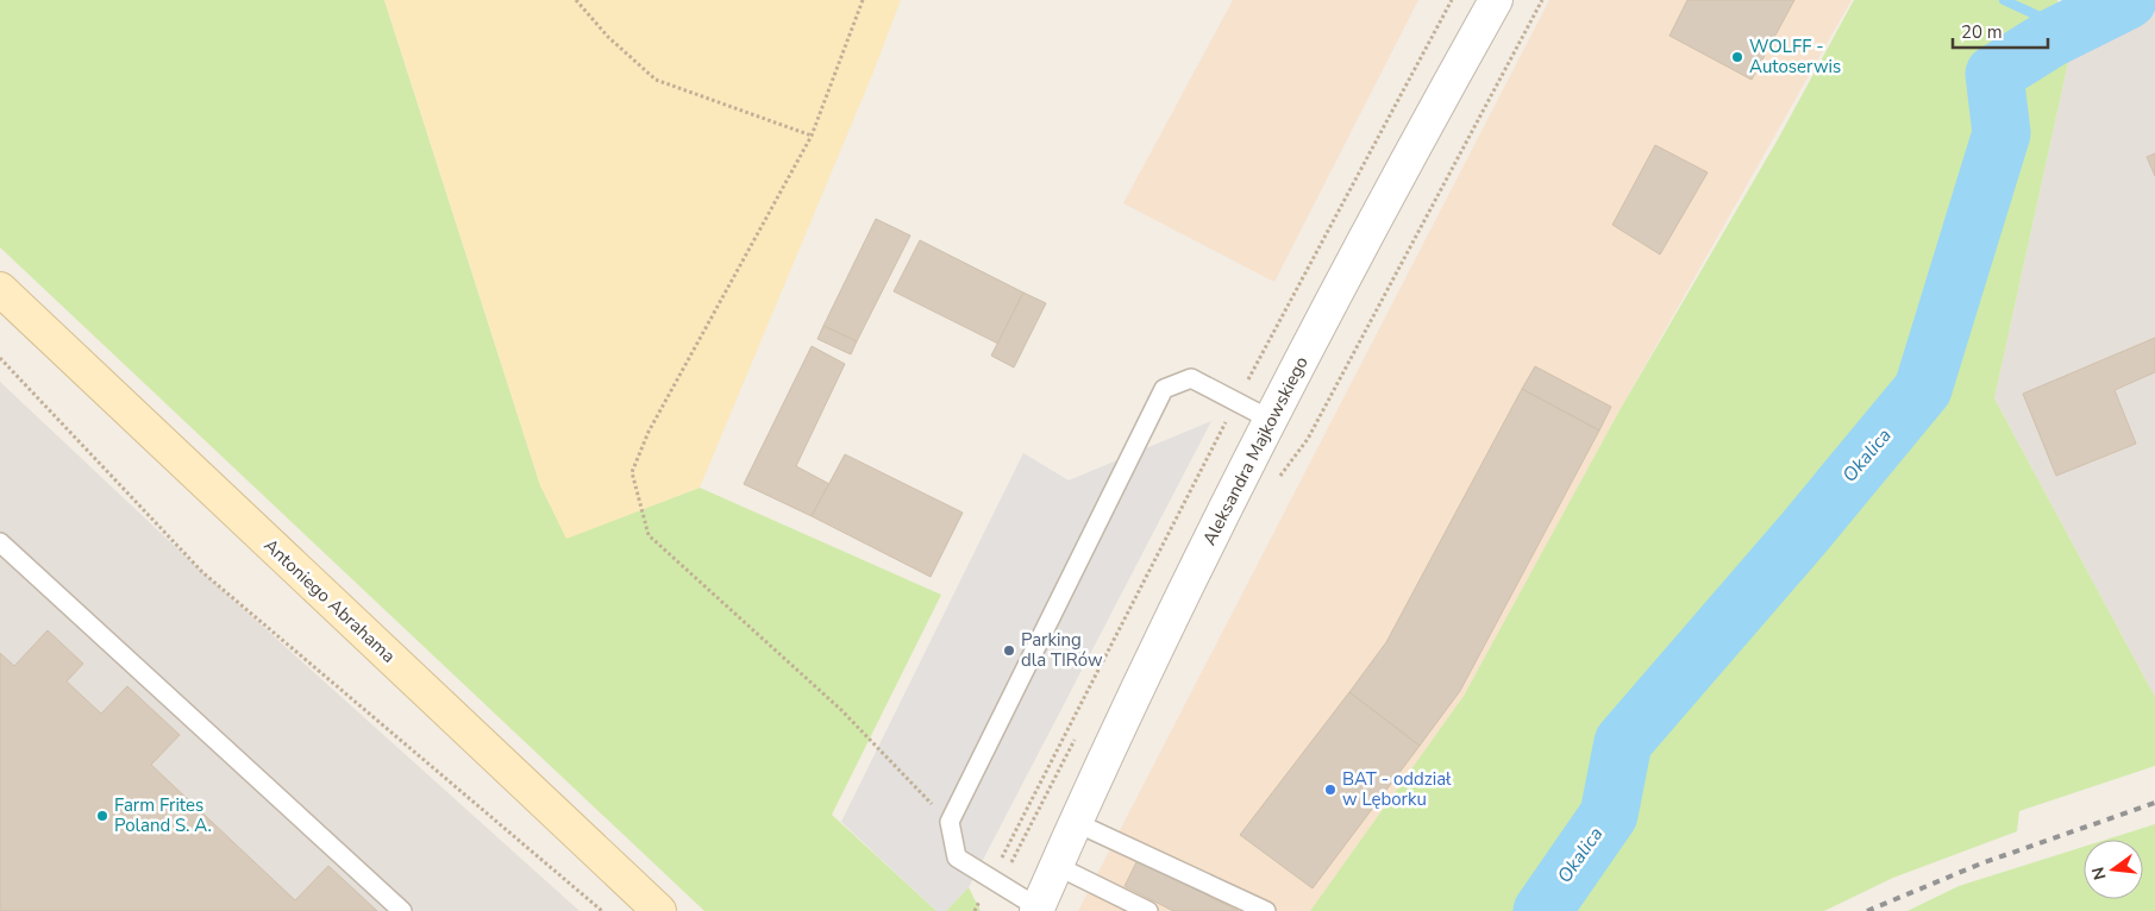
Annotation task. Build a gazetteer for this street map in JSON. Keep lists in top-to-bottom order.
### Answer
{
  "streets": {
    "main road": ["Antoniego Abrahama"],
    "street": ["Aleksandra Majkowskiego"]
  },
  "water": ["Okalica"],
  "places": [
    "WOLFF - Autoserwis",
    "Parking dla TIRów",
    "BAT - oddział w Lęborku",
    "Farm Frites Poland S. A."
  ],
  "scale_bar": "20 m",
  "north": "left"
}
